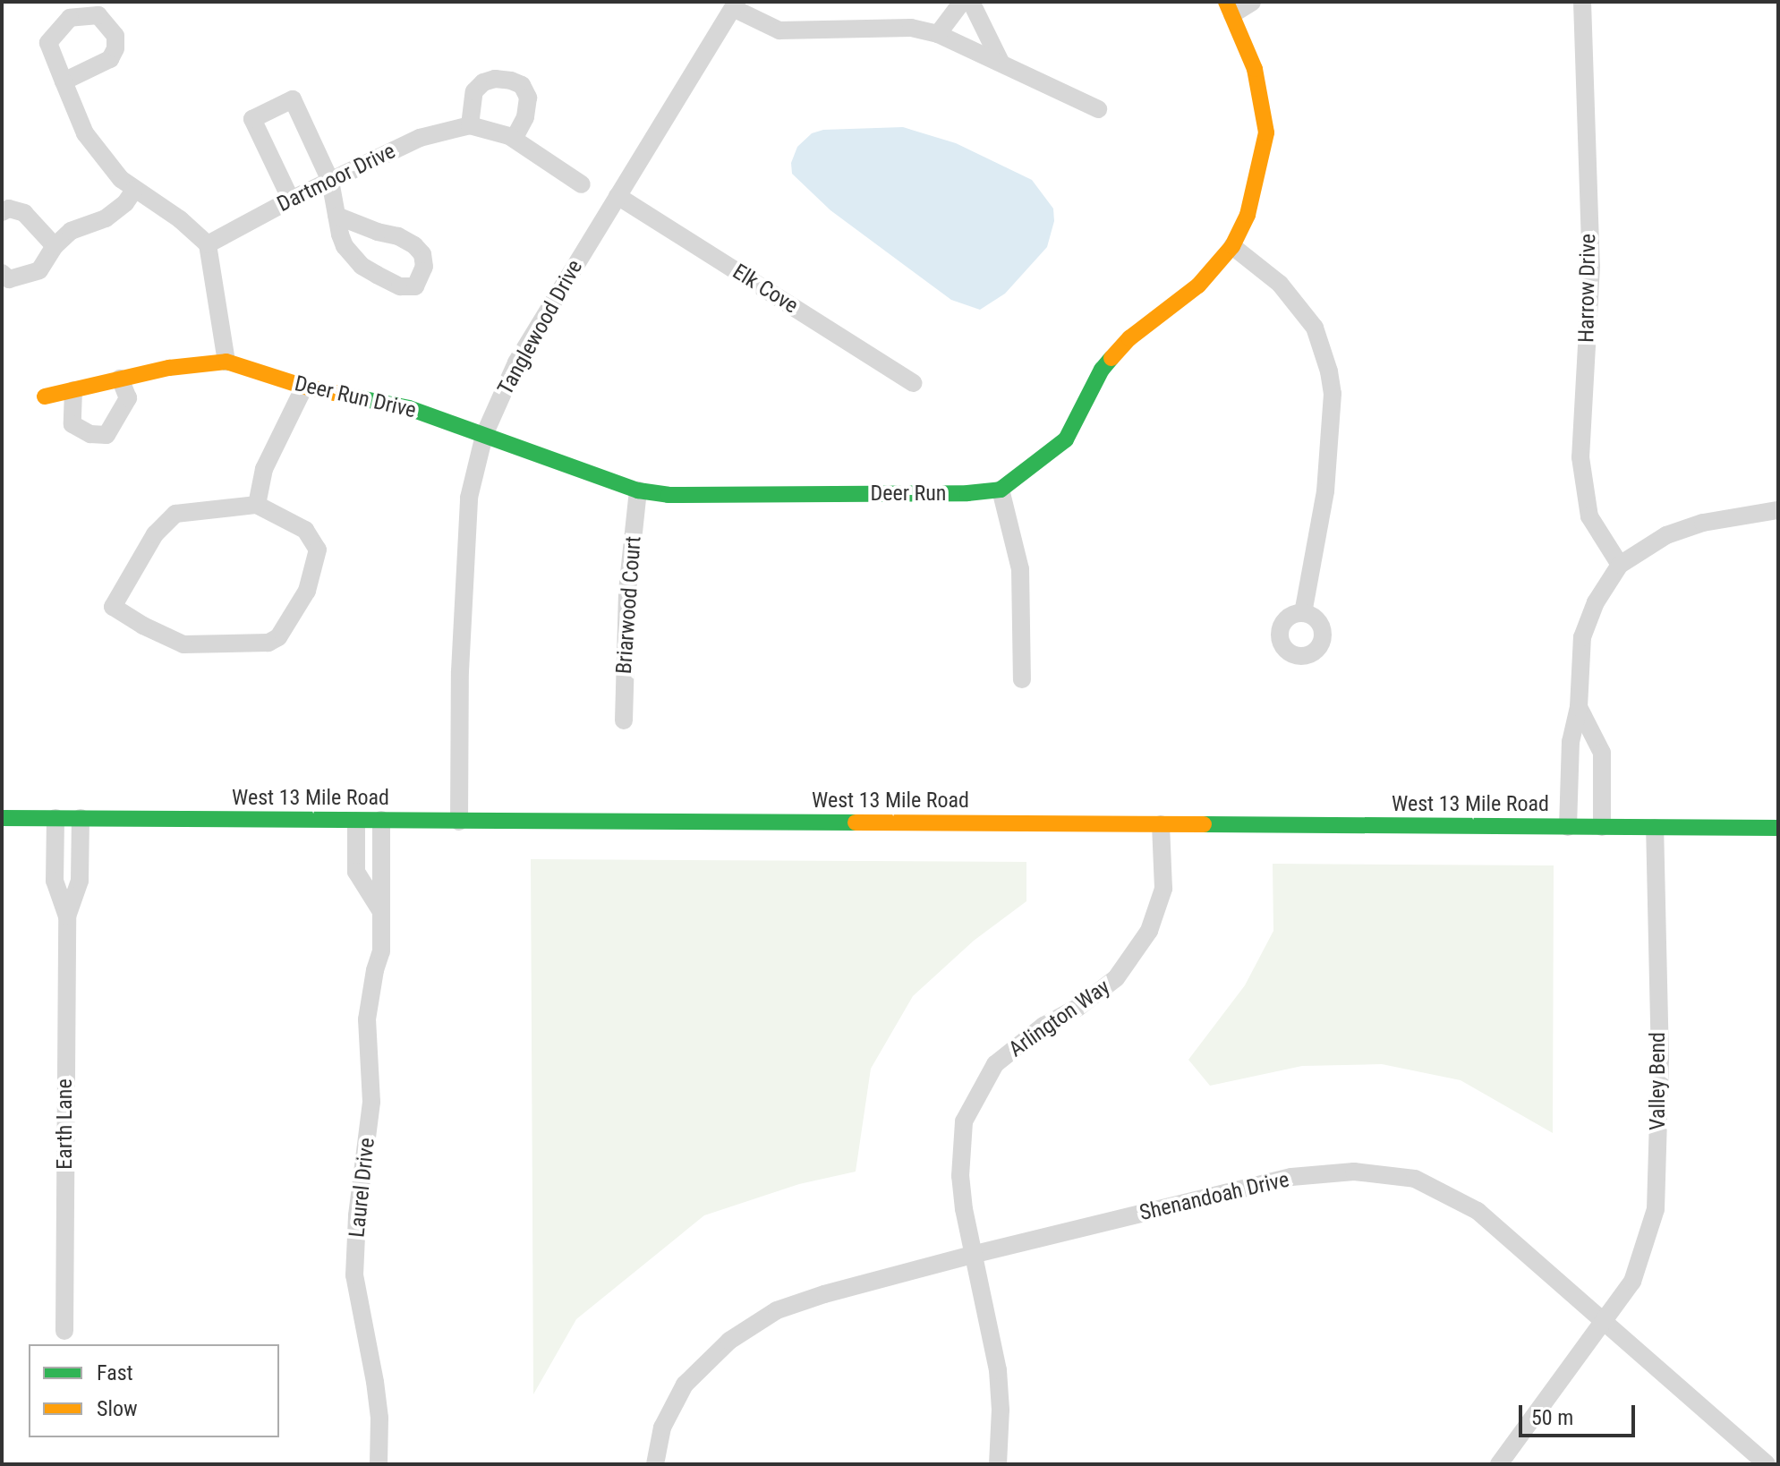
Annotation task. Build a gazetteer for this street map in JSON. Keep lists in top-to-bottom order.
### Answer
{
  "streets": {
    "street": [
      "Dartmoor Drive",
      "Harrow Drive",
      "Elk Cove",
      "Tanglewood Drive",
      "Deer Run Drive",
      "Deer Run",
      "Briarwood Court",
      "West 13 Mile Road",
      "Arlington Way",
      "Valley Bend",
      "Earth Lane",
      "Laurel Drive",
      "Shenandoah Drive"
    ]
  },
  "crossings": [
    ["Elk Cove", "Tanglewood Drive"],
    ["Tanglewood Drive", "Deer Run Drive"],
    ["Tanglewood Drive", "Deer Run"],
    ["Tanglewood Drive", "West 13 Mile Road"],
    ["Deer Run Drive", "Deer Run"],
    ["Deer Run", "Briarwood Court"],
    ["West 13 Mile Road", "Arlington Way"],
    ["West 13 Mile Road", "Valley Bend"],
    ["West 13 Mile Road", "Earth Lane"],
    ["West 13 Mile Road", "Laurel Drive"],
    ["Arlington Way", "Shenandoah Drive"],
    ["Valley Bend", "Shenandoah Drive"]
  ],
  "legend": ["Fast", "Slow"],
  "scale_bar": "50 m"
}
